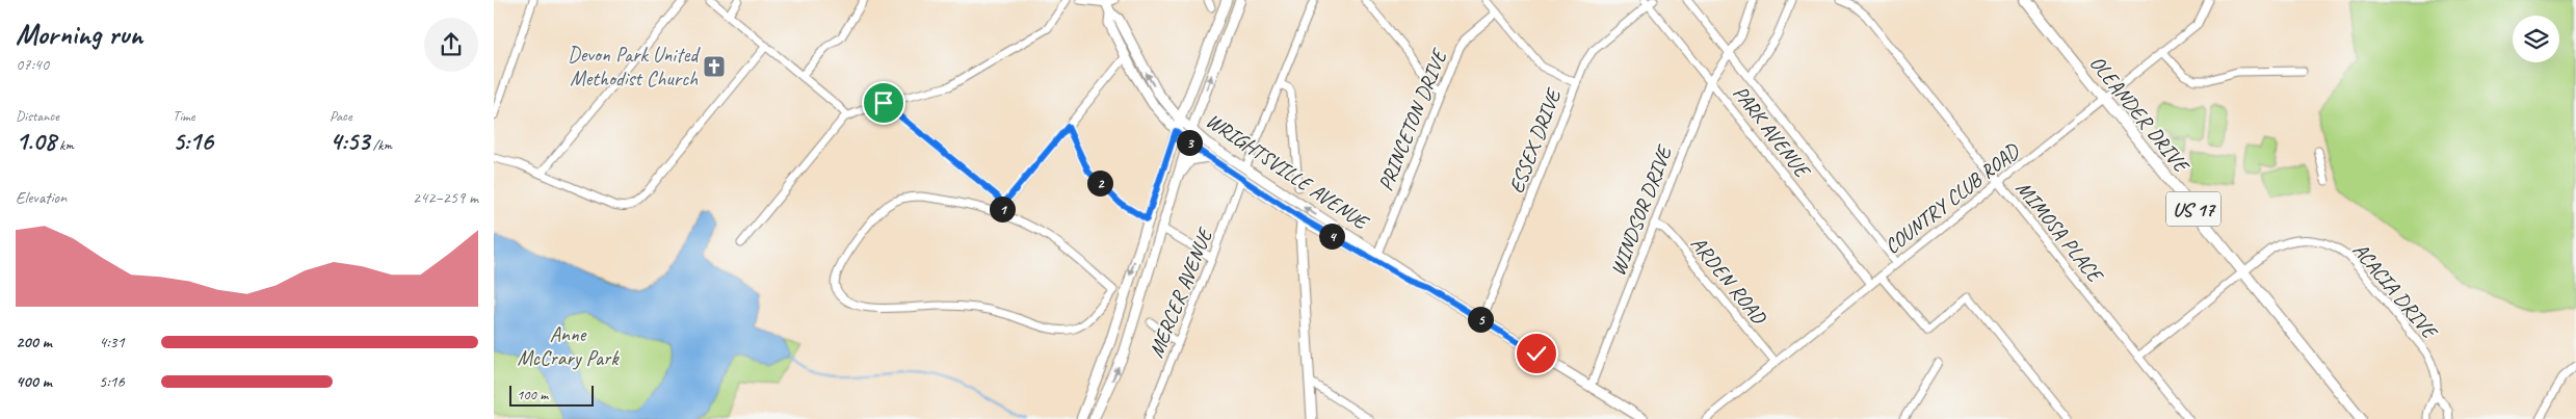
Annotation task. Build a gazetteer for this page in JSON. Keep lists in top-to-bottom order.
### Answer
{
  "streets": {
    "main road": ["OLEANDER DRIVE", "US 17"],
    "street": [
      "PRINCETON DRIVE",
      "PARK AVENUE",
      "ESSEX DRIVE",
      "WRIGHTSVILLE AVENUE",
      "COUNTRY CLUB ROAD",
      "WINDSOR DRIVE",
      "MIMOSA PLACE",
      "ARDEN ROAD",
      "ACACIA DRIVE",
      "MERCER AVENUE"
    ]
  },
  "crossings": [
    ["OLEANDER DRIVE", "COUNTRY CLUB ROAD"],
    ["OLEANDER DRIVE", "ACACIA DRIVE"],
    ["PRINCETON DRIVE", "WRIGHTSVILLE AVENUE"],
    ["PARK AVENUE", "ESSEX DRIVE"],
    ["PARK AVENUE", "COUNTRY CLUB ROAD"],
    ["PARK AVENUE", "WINDSOR DRIVE"],
    ["ESSEX DRIVE", "WRIGHTSVILLE AVENUE"],
    ["WRIGHTSVILLE AVENUE", "WINDSOR DRIVE"],
    ["WRIGHTSVILLE AVENUE", "MERCER AVENUE"],
    ["COUNTRY CLUB ROAD", "MIMOSA PLACE"],
    ["COUNTRY CLUB ROAD", "ARDEN ROAD"],
    ["WINDSOR DRIVE", "ARDEN ROAD"],
    ["MIMOSA PLACE", "ACACIA DRIVE"]
  ],
  "parks": ["Anne McCrary Park"],
  "places": {
    "church": ["Devon Park United Methodist Church"]
  },
  "scale_bar": "100 m",
  "page": {
    "heading": ["Morning run", "07:40"],
    "stats": [
      ["Distance", "1.08 km"],
      ["Time", "5:16"],
      ["Pace", "4:53 /km"]
    ],
    "pins": [
      "3",
      "2",
      "1",
      "4",
      "5"
    ],
    "chart": ["Elevation", "242–259 m"],
    "list": [
      {
        "name": "200 m",
        "note": "4:31"
      },
      {
        "name": "400 m",
        "note": "5:16"
      }
    ],
    "scale": "100 m"
  }
}
